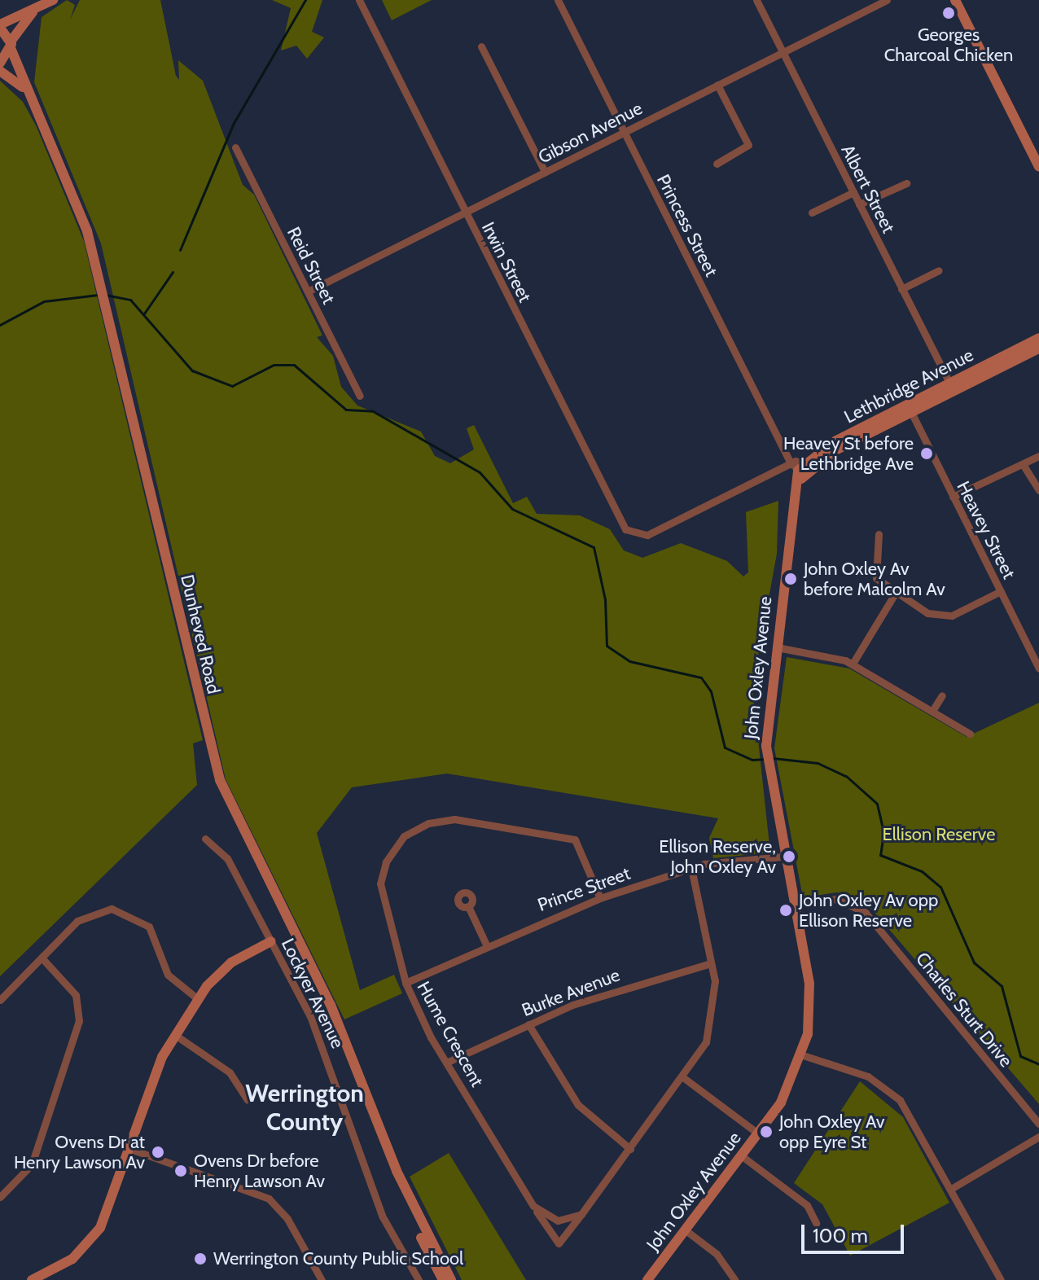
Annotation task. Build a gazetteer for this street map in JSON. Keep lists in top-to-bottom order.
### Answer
{
  "streets": {
    "street": [
      "Gibson Avenue",
      "Albert Street",
      "Princess Street",
      "Irwin Street",
      "Reid Street",
      "Lethbridge Avenue",
      "Heavey Street",
      "Dunheved Road",
      "John Oxley Avenue",
      "Prince Street",
      "Burke Avenue",
      "Lockyer Avenue",
      "Charles Sturt Drive",
      "Hume Crescent"
    ]
  },
  "crossings": [
    ["Gibson Avenue", "Albert Street"],
    ["Gibson Avenue", "Princess Street"],
    ["Gibson Avenue", "Irwin Street"],
    ["Gibson Avenue", "Reid Street"],
    ["Albert Street", "Lethbridge Avenue"],
    ["Princess Street", "Lethbridge Avenue"],
    ["Princess Street", "John Oxley Avenue"],
    ["Irwin Street", "Lethbridge Avenue"],
    ["Lethbridge Avenue", "Heavey Street"],
    ["Lethbridge Avenue", "John Oxley Avenue"],
    ["John Oxley Avenue", "Prince Street"],
    ["John Oxley Avenue", "Charles Sturt Drive"],
    ["Prince Street", "Hume Crescent"],
    ["Burke Avenue", "Hume Crescent"]
  ],
  "districts": ["Werrington County"],
  "parks": ["Ellison Reserve"],
  "places": [
    "Georges Charcoal Chicken",
    "Heavey St before Lethbridge Ave",
    "John Oxley Av before Malcolm Av",
    "Ellison Reserve, John Oxley Av",
    "John Oxley Av opp Ellison Reserve",
    "John Oxley Av opp Eyre St",
    "Ovens Dr at Henry Lawson Av",
    "Ovens Dr before Henry Lawson Av",
    "Werrington County Public School"
  ],
  "scale_bar": "100 m"
}
